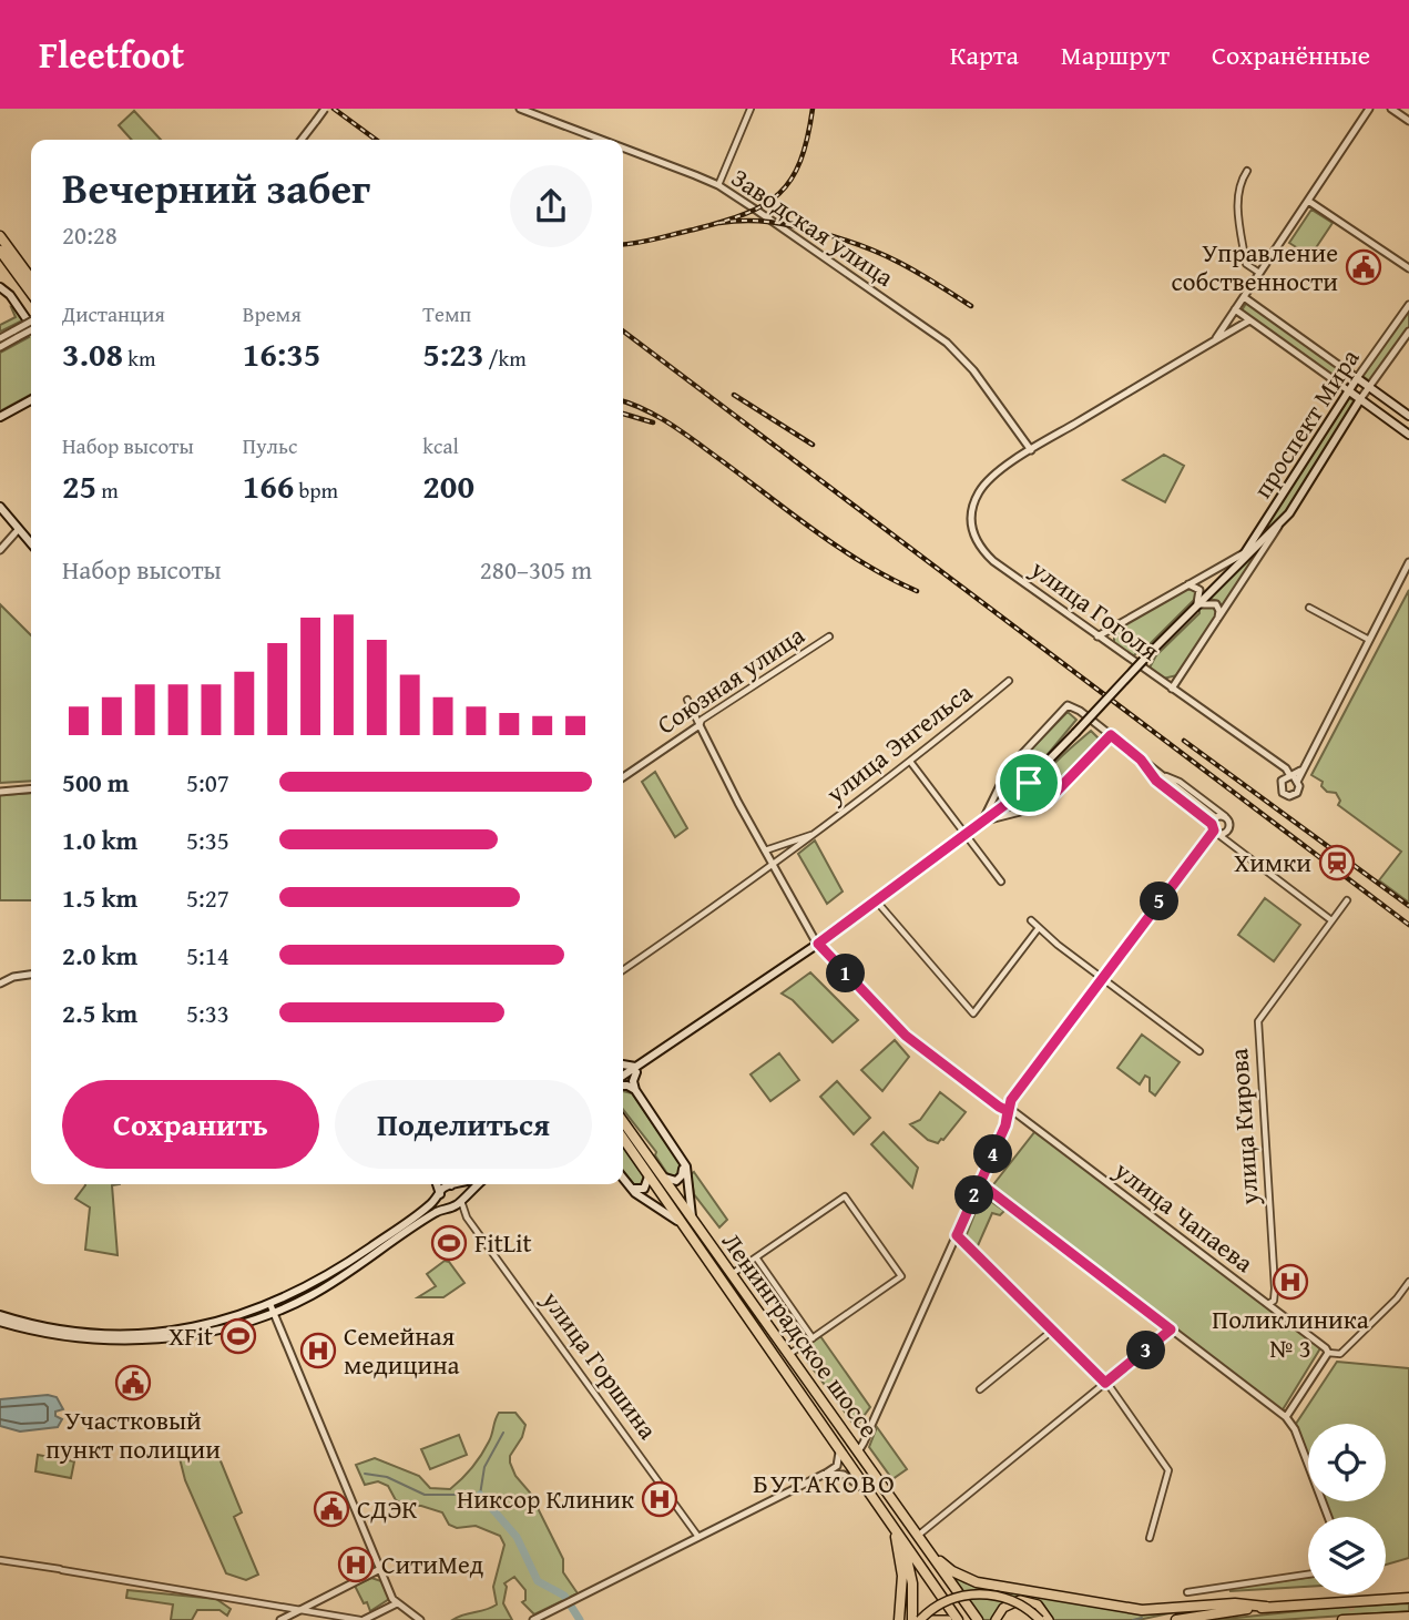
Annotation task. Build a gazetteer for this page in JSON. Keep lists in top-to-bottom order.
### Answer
{
  "streets": {
    "highway": ["Ленинградское шоссе"],
    "main road": ["проспект Мира"],
    "street": [
      "Заводская улица",
      "улица Гоголя",
      "Союзная улица",
      "улица Энгельса",
      "улица Кирова",
      "улица Чапаева",
      "улица Горшина"
    ]
  },
  "crossings": [
    ["Заводская улица", "улица Гоголя"],
    ["проспект Мира", "улица Чапаева"],
    ["Союзная улица", "улица Чапаева"],
    ["улица Энгельса", "улица Чапаева"],
    ["улица Кирова", "улица Чапаева"]
  ],
  "districts": ["БУТАКОВО"],
  "places": {
    "public building": ["Управление собственности", "Участковый пункт полиции", "СДЭК"],
    "station": ["Химки"],
    "sports": ["FitLit", "XFit"],
    "hospital": [
      "Поликлиника № 3",
      "Семейная медицина",
      "Никсор Клиник",
      "СитиМед"
    ]
  },
  "page": {
    "header": "Fleetfoot",
    "nav": ["Карта", "Маршрут", "Сохранённые"],
    "heading": ["Вечерний забег", "20:28"],
    "stats": [
      ["Дистанция", "3.08 km"],
      ["Время", "16:35"],
      ["Темп", "5:23 /km"],
      ["Набор высоты", "25 m"],
      ["Пульс", "166 bpm"],
      ["kcal", "200"]
    ],
    "chart": ["Набор высоты", "280–305 m"],
    "list": [
      {
        "name": "500 m",
        "note": "5:07"
      },
      {
        "name": "1.0 km",
        "note": "5:35"
      },
      {
        "name": "1.5 km",
        "note": "5:27"
      },
      {
        "name": "2.0 km",
        "note": "5:14"
      },
      {
        "name": "2.5 km",
        "note": "5:33"
      }
    ],
    "pins": [
      "5",
      "1",
      "4",
      "2",
      "3"
    ],
    "buttons": ["Сохранить", "Поделиться"]
  }
}
